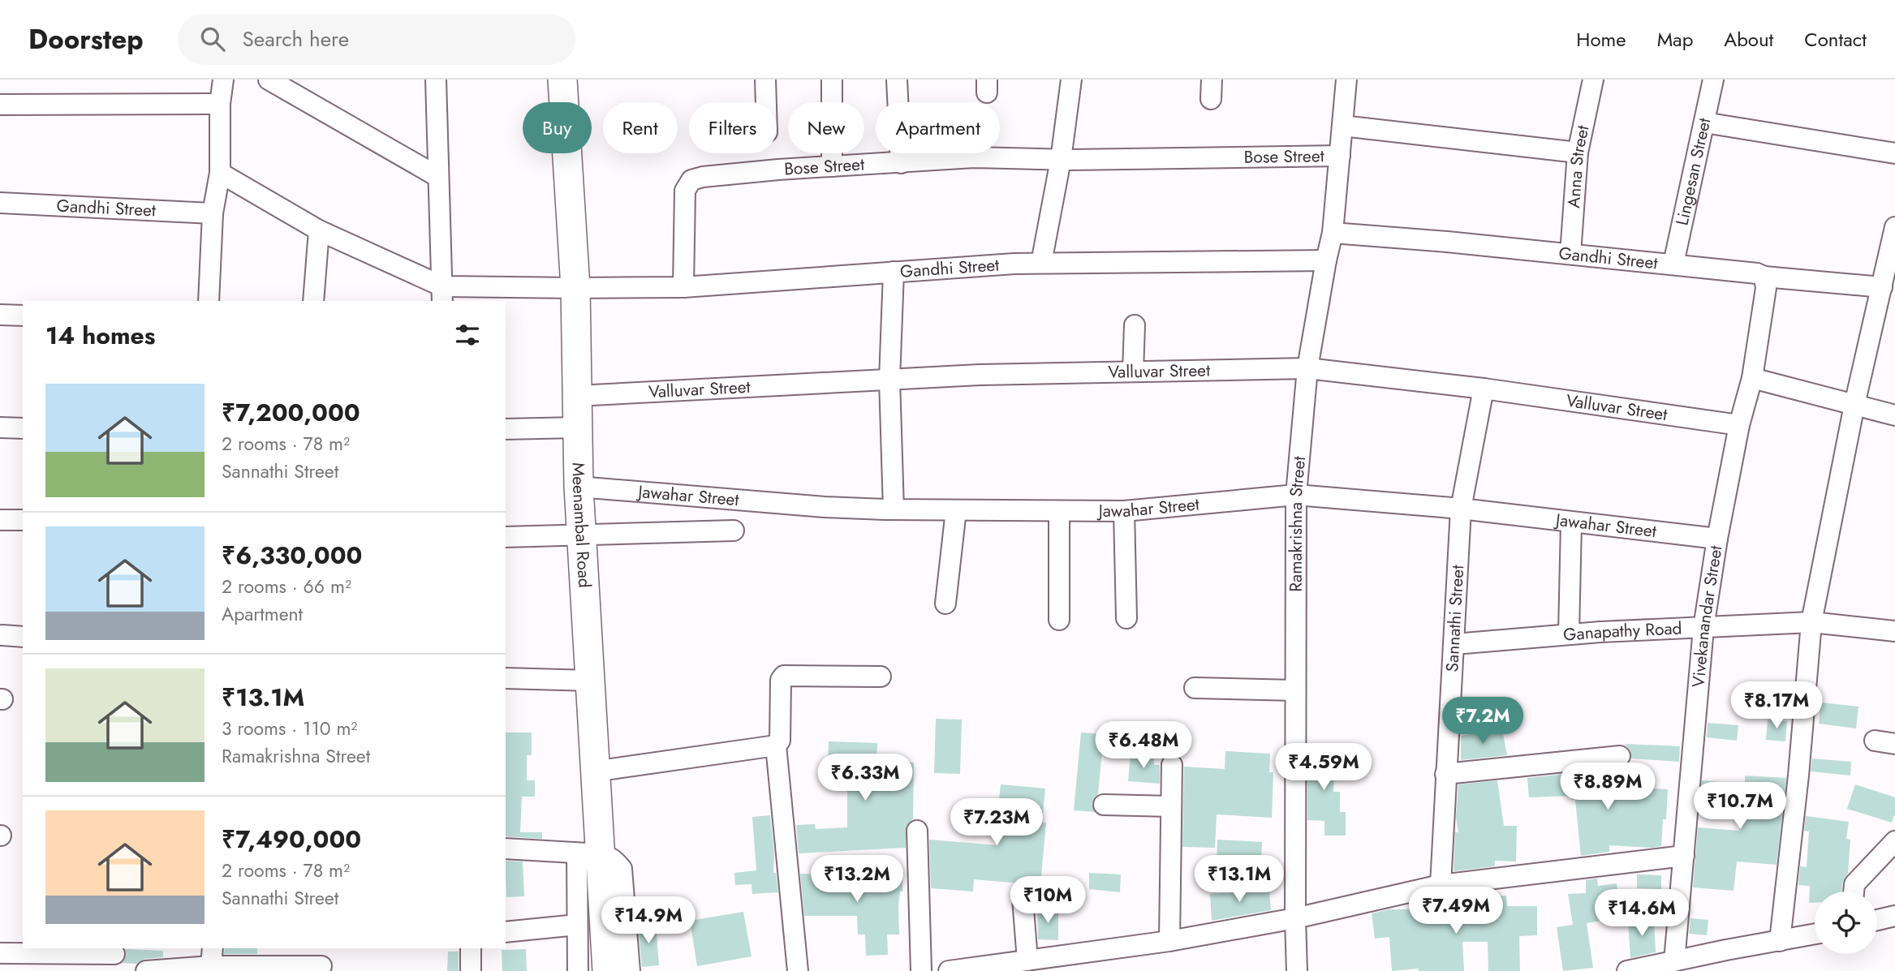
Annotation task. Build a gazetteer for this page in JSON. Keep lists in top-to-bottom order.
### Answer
{
  "streets": {
    "main road": ["Meenambal Road"],
    "street": [
      "Bose Street",
      "Anna Street",
      "Lingesan Street",
      "Gandhi Street",
      "Valluvar Street",
      "Jawahar Street",
      "Ramakrishna Street",
      "Vivekanandar Street",
      "Sannathi Street",
      "Ganapathy Road"
    ]
  },
  "crossings": [
    ["Bose Street", "Gandhi Street"],
    ["Bose Street", "Ramakrishna Street"],
    ["Anna Street", "Gandhi Street"],
    ["Lingesan Street", "Gandhi Street"],
    ["Gandhi Street", "Ramakrishna Street"],
    ["Gandhi Street", "Meenambal Road"],
    ["Gandhi Street", "Vivekanandar Street"],
    ["Valluvar Street", "Ramakrishna Street"],
    ["Valluvar Street", "Meenambal Road"],
    ["Valluvar Street", "Vivekanandar Street"],
    ["Valluvar Street", "Sannathi Street"],
    ["Jawahar Street", "Ramakrishna Street"],
    ["Jawahar Street", "Meenambal Road"],
    ["Jawahar Street", "Vivekanandar Street"],
    ["Jawahar Street", "Sannathi Street"],
    ["Vivekanandar Street", "Ganapathy Road"],
    ["Sannathi Street", "Ganapathy Road"]
  ],
  "page": {
    "header": "Doorstep",
    "search": "Search here",
    "nav": [
      "Home",
      "Map",
      "About",
      "Contact"
    ],
    "chip": [
      "Buy",
      "Rent",
      "Filters",
      "New",
      "Apartment"
    ],
    "heading": "14 homes",
    "list": [
      {
        "name": "₹7,200,000",
        "note": "2 rooms · 78 m² · Sannathi Street"
      },
      {
        "name": "₹6,330,000",
        "note": "2 rooms · 66 m² · Apartment"
      },
      {
        "name": "₹13.1M",
        "note": "3 rooms · 110 m² · Ramakrishna Street"
      },
      {
        "name": "₹7,490,000",
        "note": "2 rooms · 78 m² · Sannathi Street"
      }
    ],
    "price": [
      "₹8.17M",
      "₹7.2M",
      "₹6.48M",
      "₹4.59M",
      "₹6.33M",
      "₹8.89M",
      "₹10.7M",
      "₹7.23M",
      "₹13.2M",
      "₹13.1M",
      "₹10M",
      "₹7.49M",
      "₹14.6M",
      "₹14.9M"
    ]
  }
}
